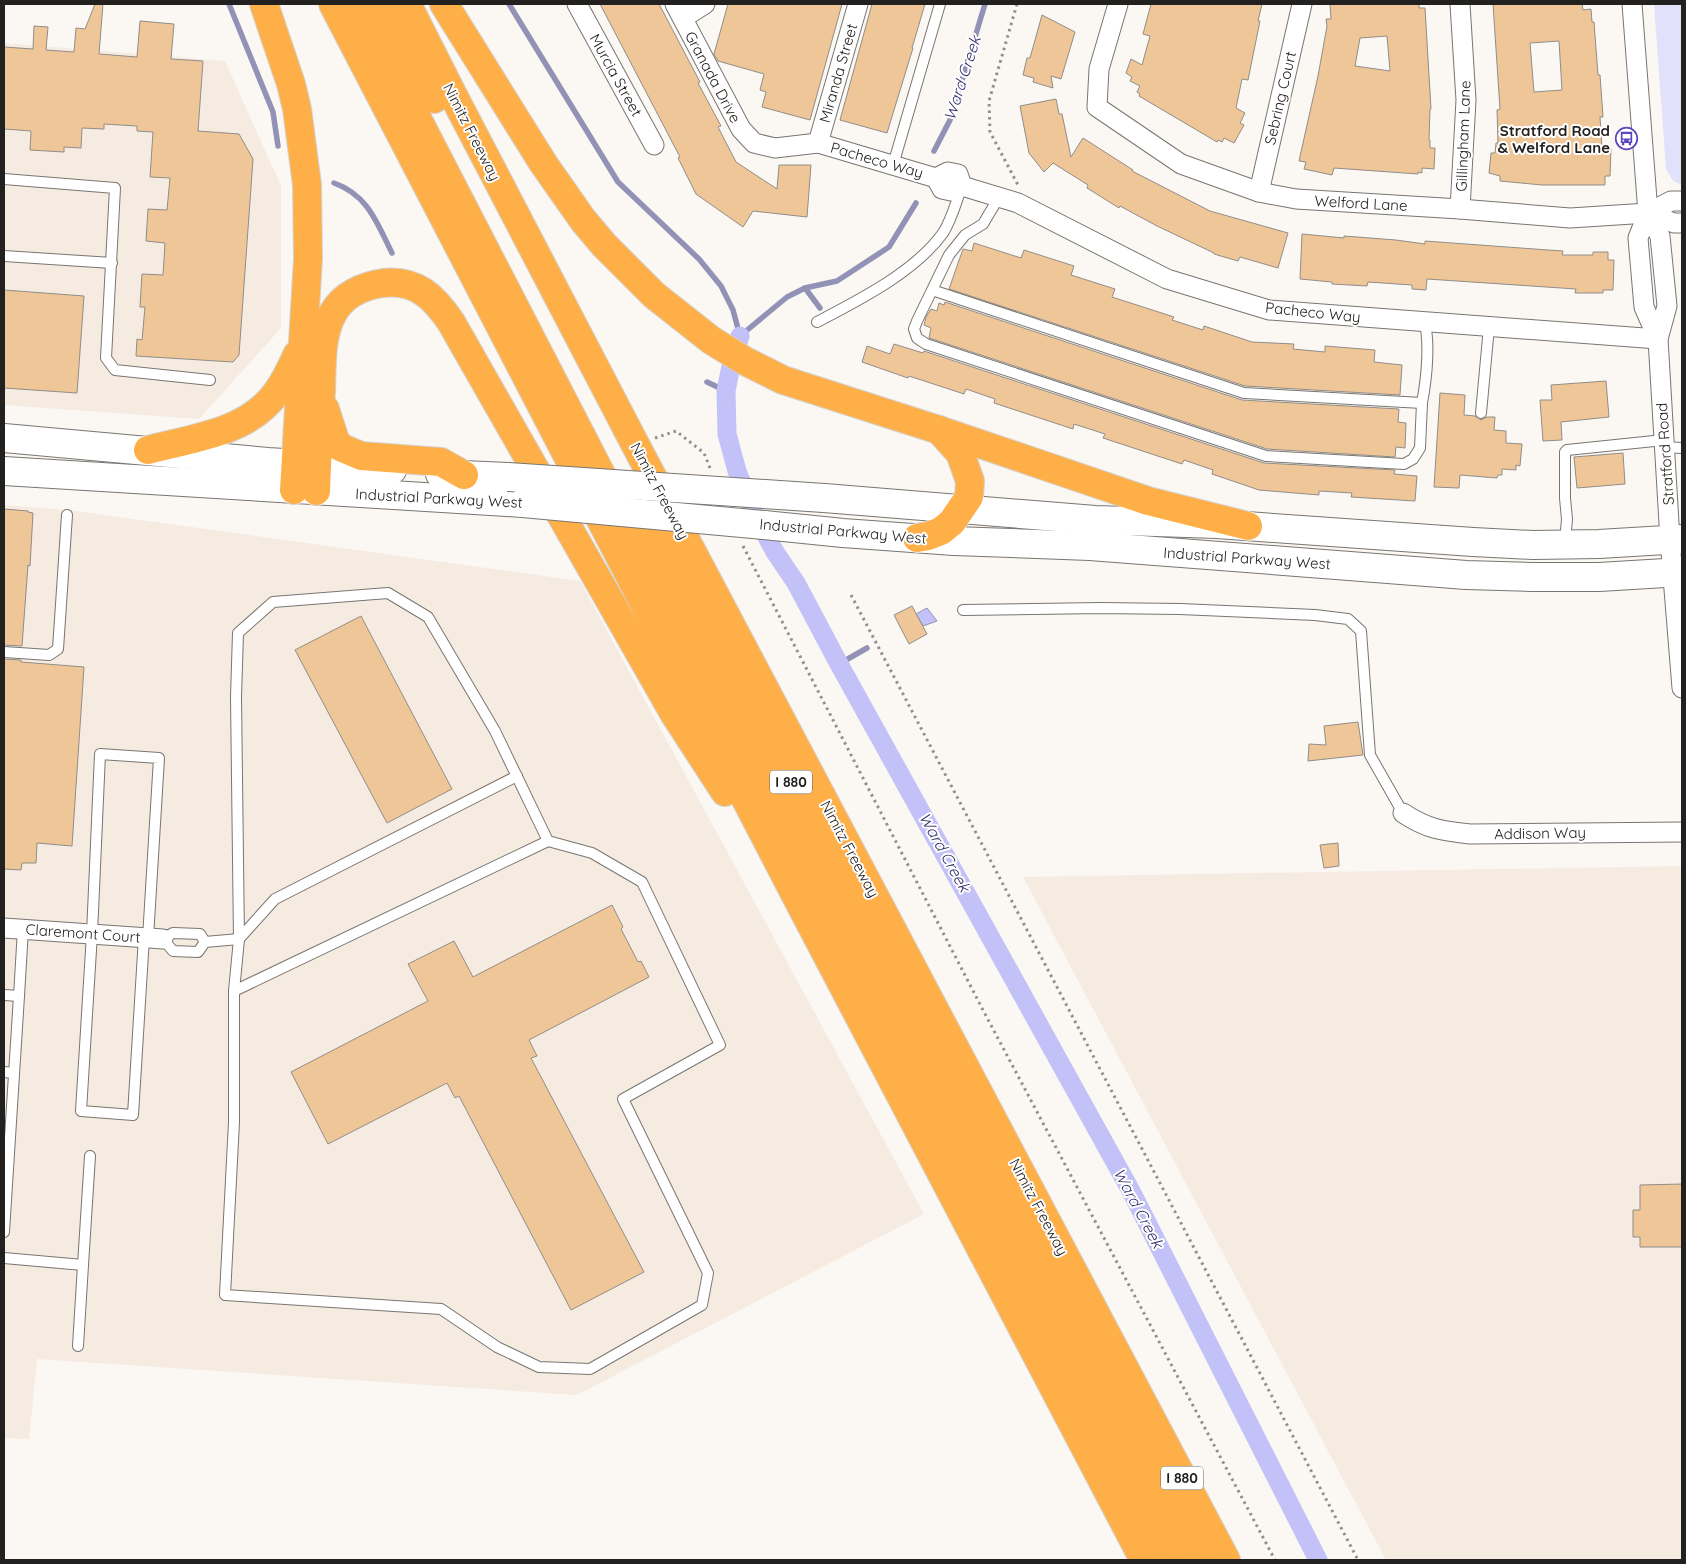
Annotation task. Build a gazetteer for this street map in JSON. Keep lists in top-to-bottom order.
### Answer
{
  "streets": {
    "highway": ["Nimitz Freeway", "I 880"],
    "main road": ["Industrial Parkway West"],
    "street": [
      "Miranda Street",
      "Murcia Street",
      "Granada Drive",
      "Sebring Court",
      "Gillingham Lane",
      "Pacheco Way",
      "Welford Lane",
      "Stratford Road",
      "Addison Way",
      "Claremont Court"
    ]
  },
  "crossings": [
    ["Miranda Street", "Granada Drive"],
    ["Miranda Street", "Pacheco Way"],
    ["Granada Drive", "Pacheco Way"],
    ["Sebring Court", "Welford Lane"],
    ["Gillingham Lane", "Welford Lane"],
    ["Pacheco Way", "Stratford Road"],
    ["Welford Lane", "Stratford Road"],
    ["Stratford Road", "Industrial Parkway West"]
  ],
  "water": ["Ward Creek"],
  "places": {
    "bus stop": ["Stratford Road & Welford Lane"]
  }
}
